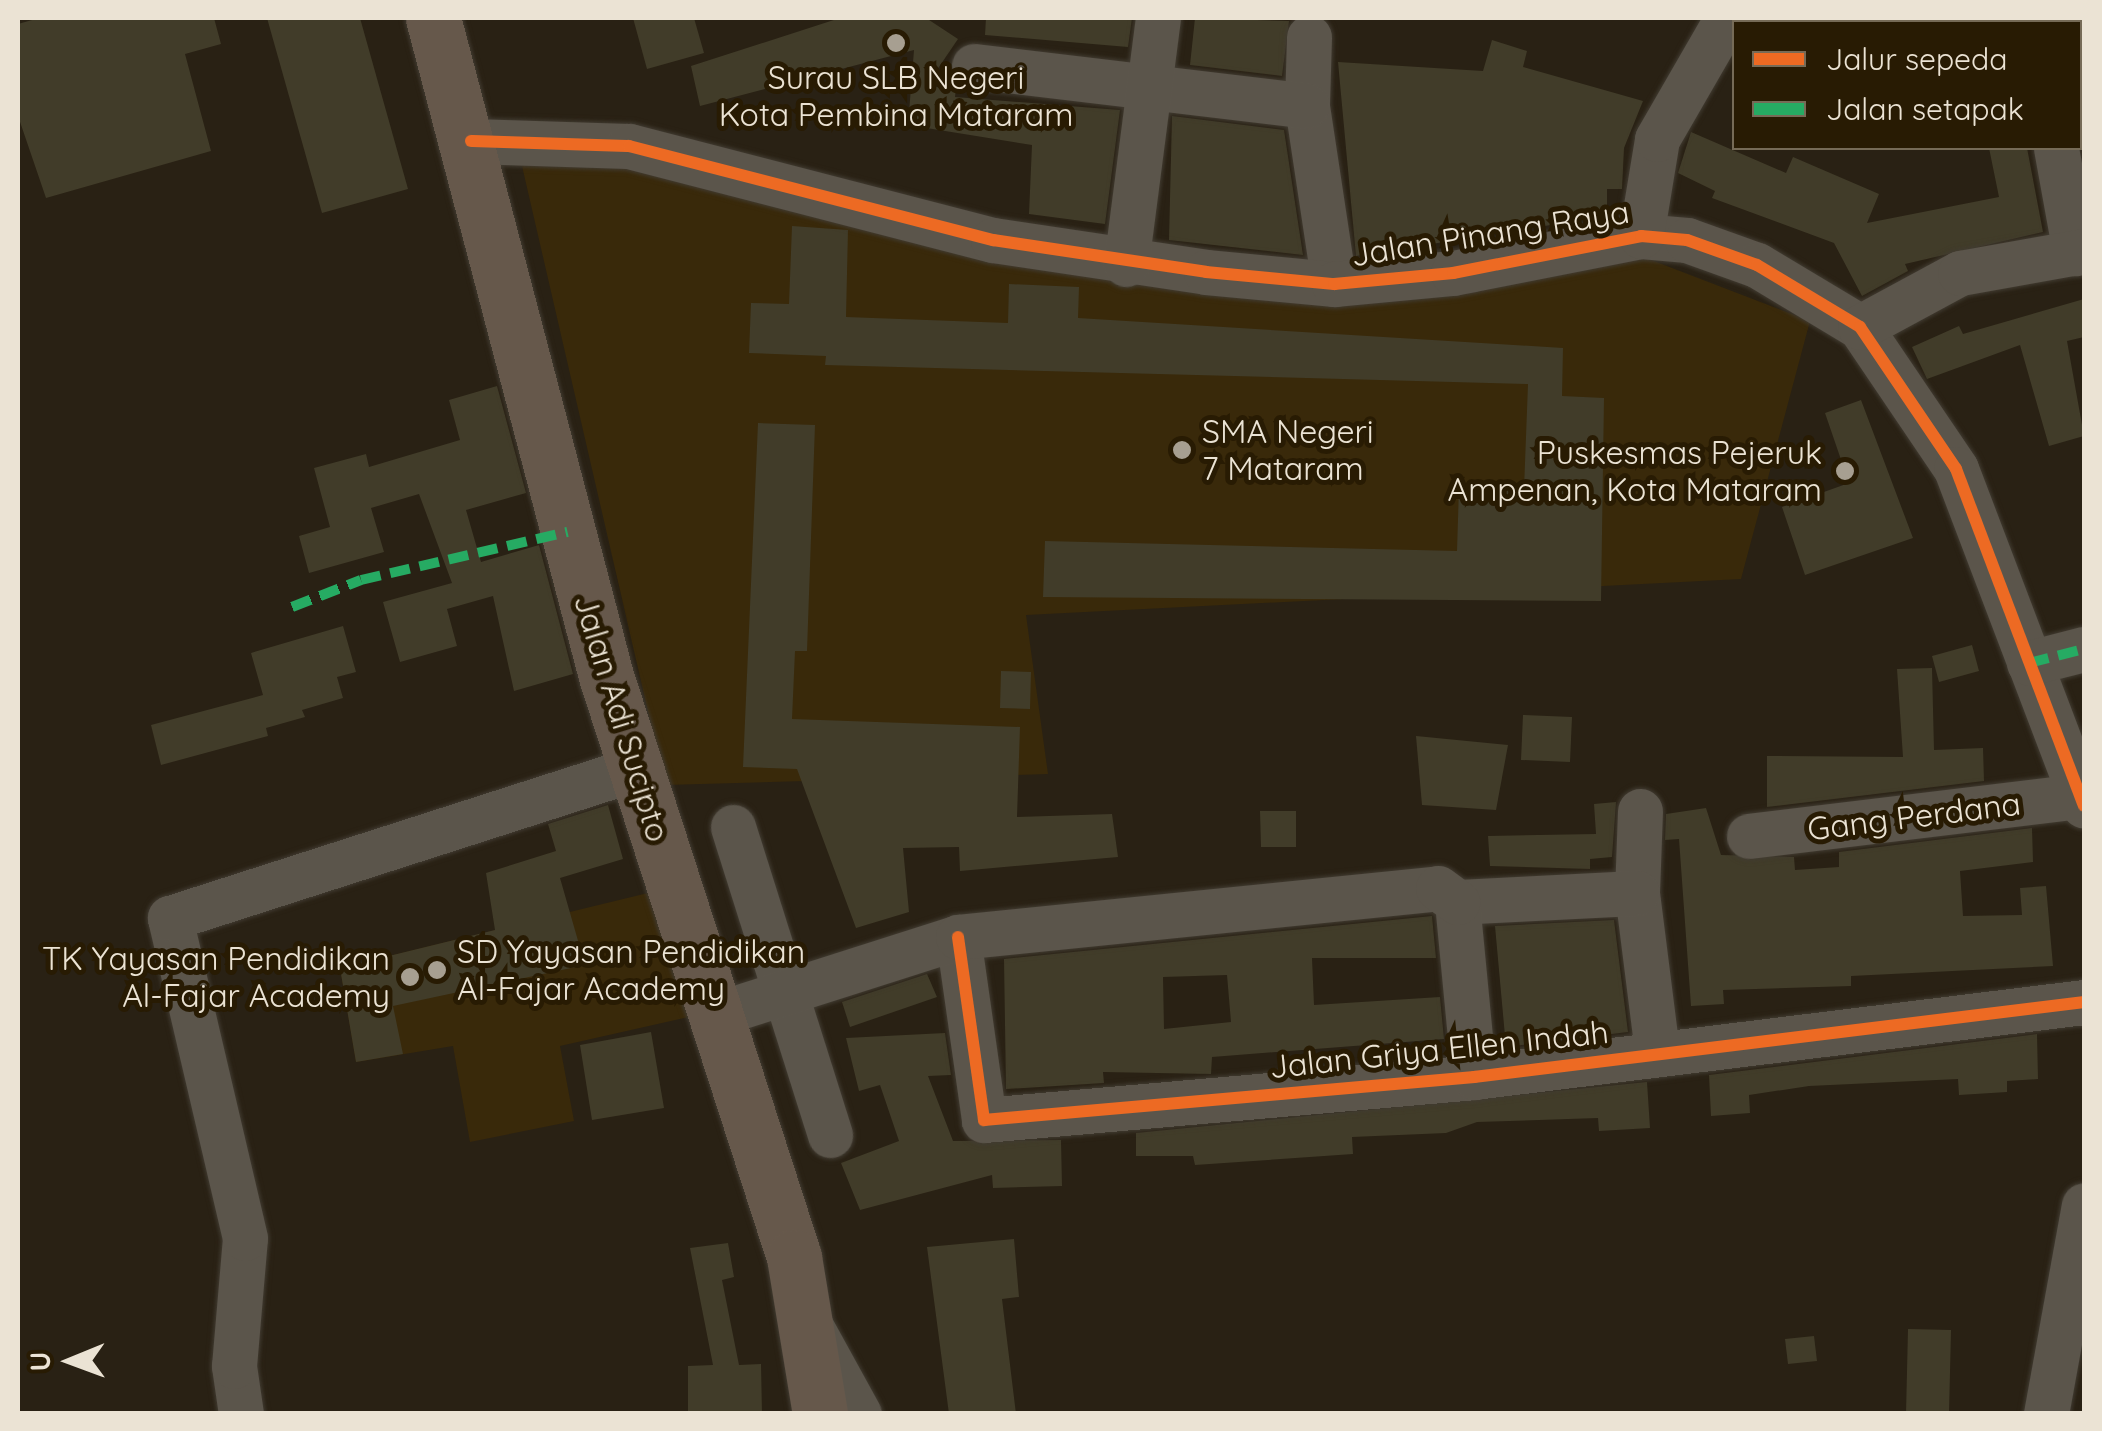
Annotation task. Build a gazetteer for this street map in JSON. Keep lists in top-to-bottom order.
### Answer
{
  "streets": {
    "highway": ["Jalan Adi Sucipto"],
    "street": ["Jalan Pinang Raya", "Gang Perdana", "Jalan Griya Ellen Indah"]
  },
  "crossings": [
    ["Jalan Pinang Raya", "Jalan Adi Sucipto"],
    ["Jalan Pinang Raya", "Gang Perdana"]
  ],
  "places": [
    "Surau SLB Negeri Kota Pembina Mataram",
    "SMA Negeri 7 Mataram",
    "Puskesmas Pejeruk Ampenan, Kota Mataram",
    "SD Yayasan Pendidikan Al-Fajar Academy",
    "TK Yayasan Pendidikan Al-Fajar Academy"
  ],
  "legend": ["Jalur sepeda", "Jalan setapak"],
  "north": "left"
}
